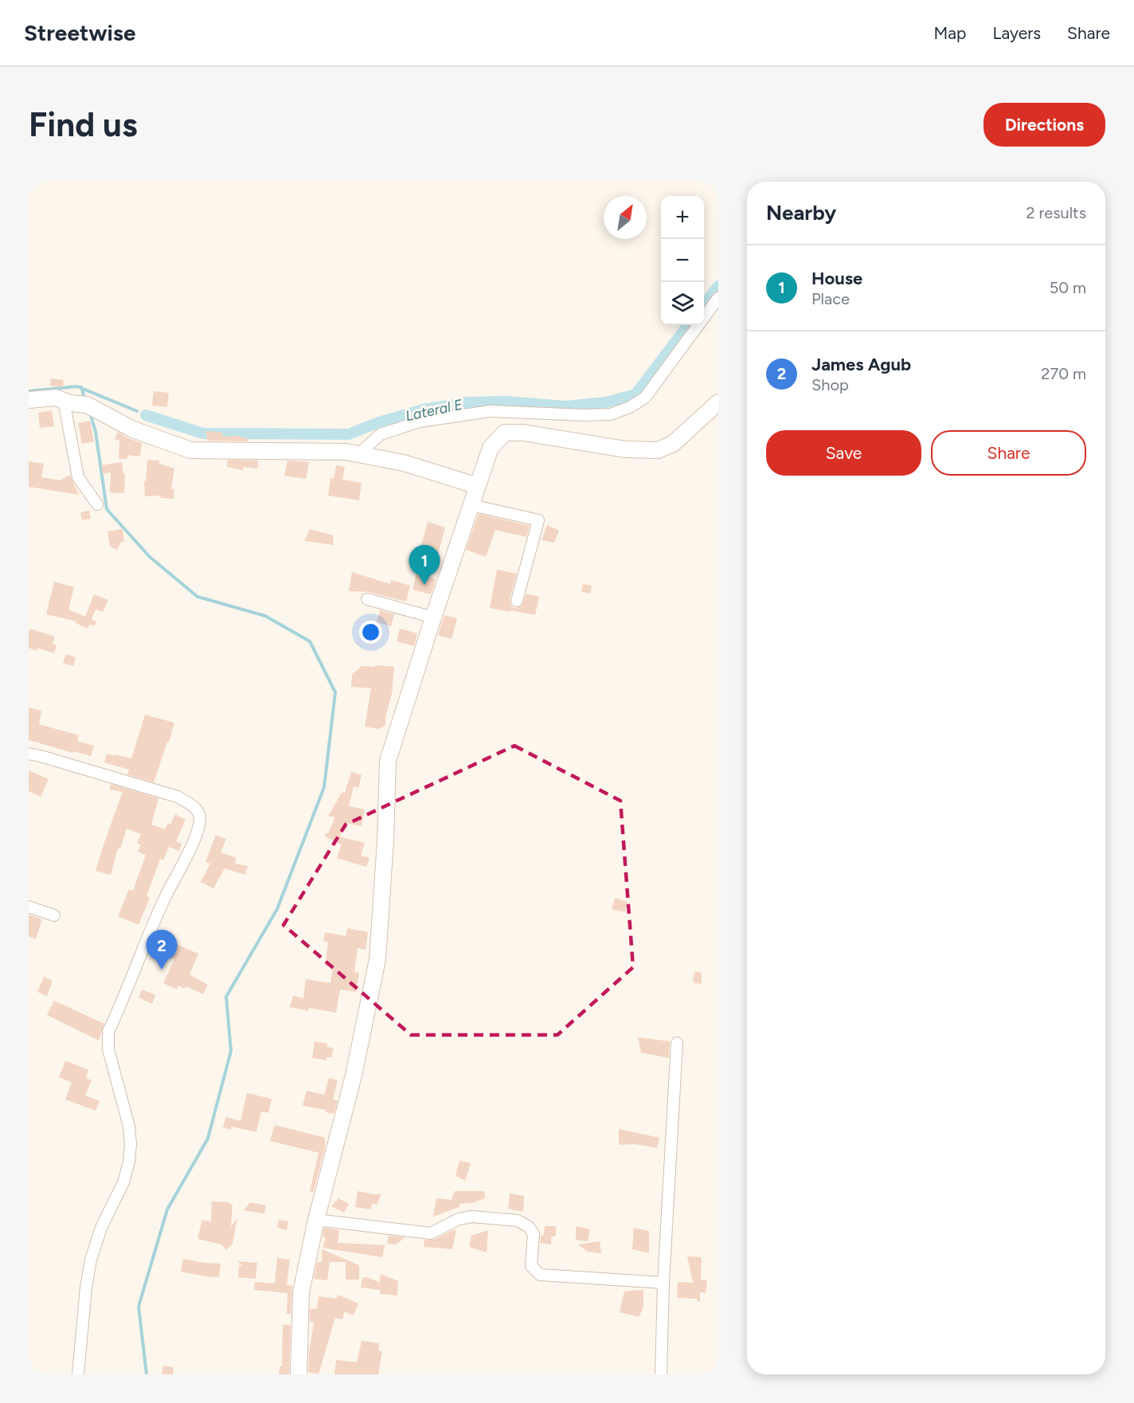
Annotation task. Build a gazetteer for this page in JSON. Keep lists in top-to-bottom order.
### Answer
{
  "water": ["Lateral E"],
  "north": "top right",
  "page": {
    "header": "Streetwise",
    "nav": ["Map", "Layers", "Share"],
    "buttons": [
      "Directions",
      ["Save", "Share"]
    ],
    "title": "Find us",
    "heading": ["Nearby", "2 results"],
    "map_buttons": ["+", "−"],
    "list": [
      {
        "mark": "1",
        "name": "House",
        "note": "Place",
        "value": "50 m"
      },
      {
        "mark": "2",
        "name": "James Agub",
        "note": "Shop",
        "value": "270 m"
      }
    ],
    "pins": ["1", "2"]
  }
}
